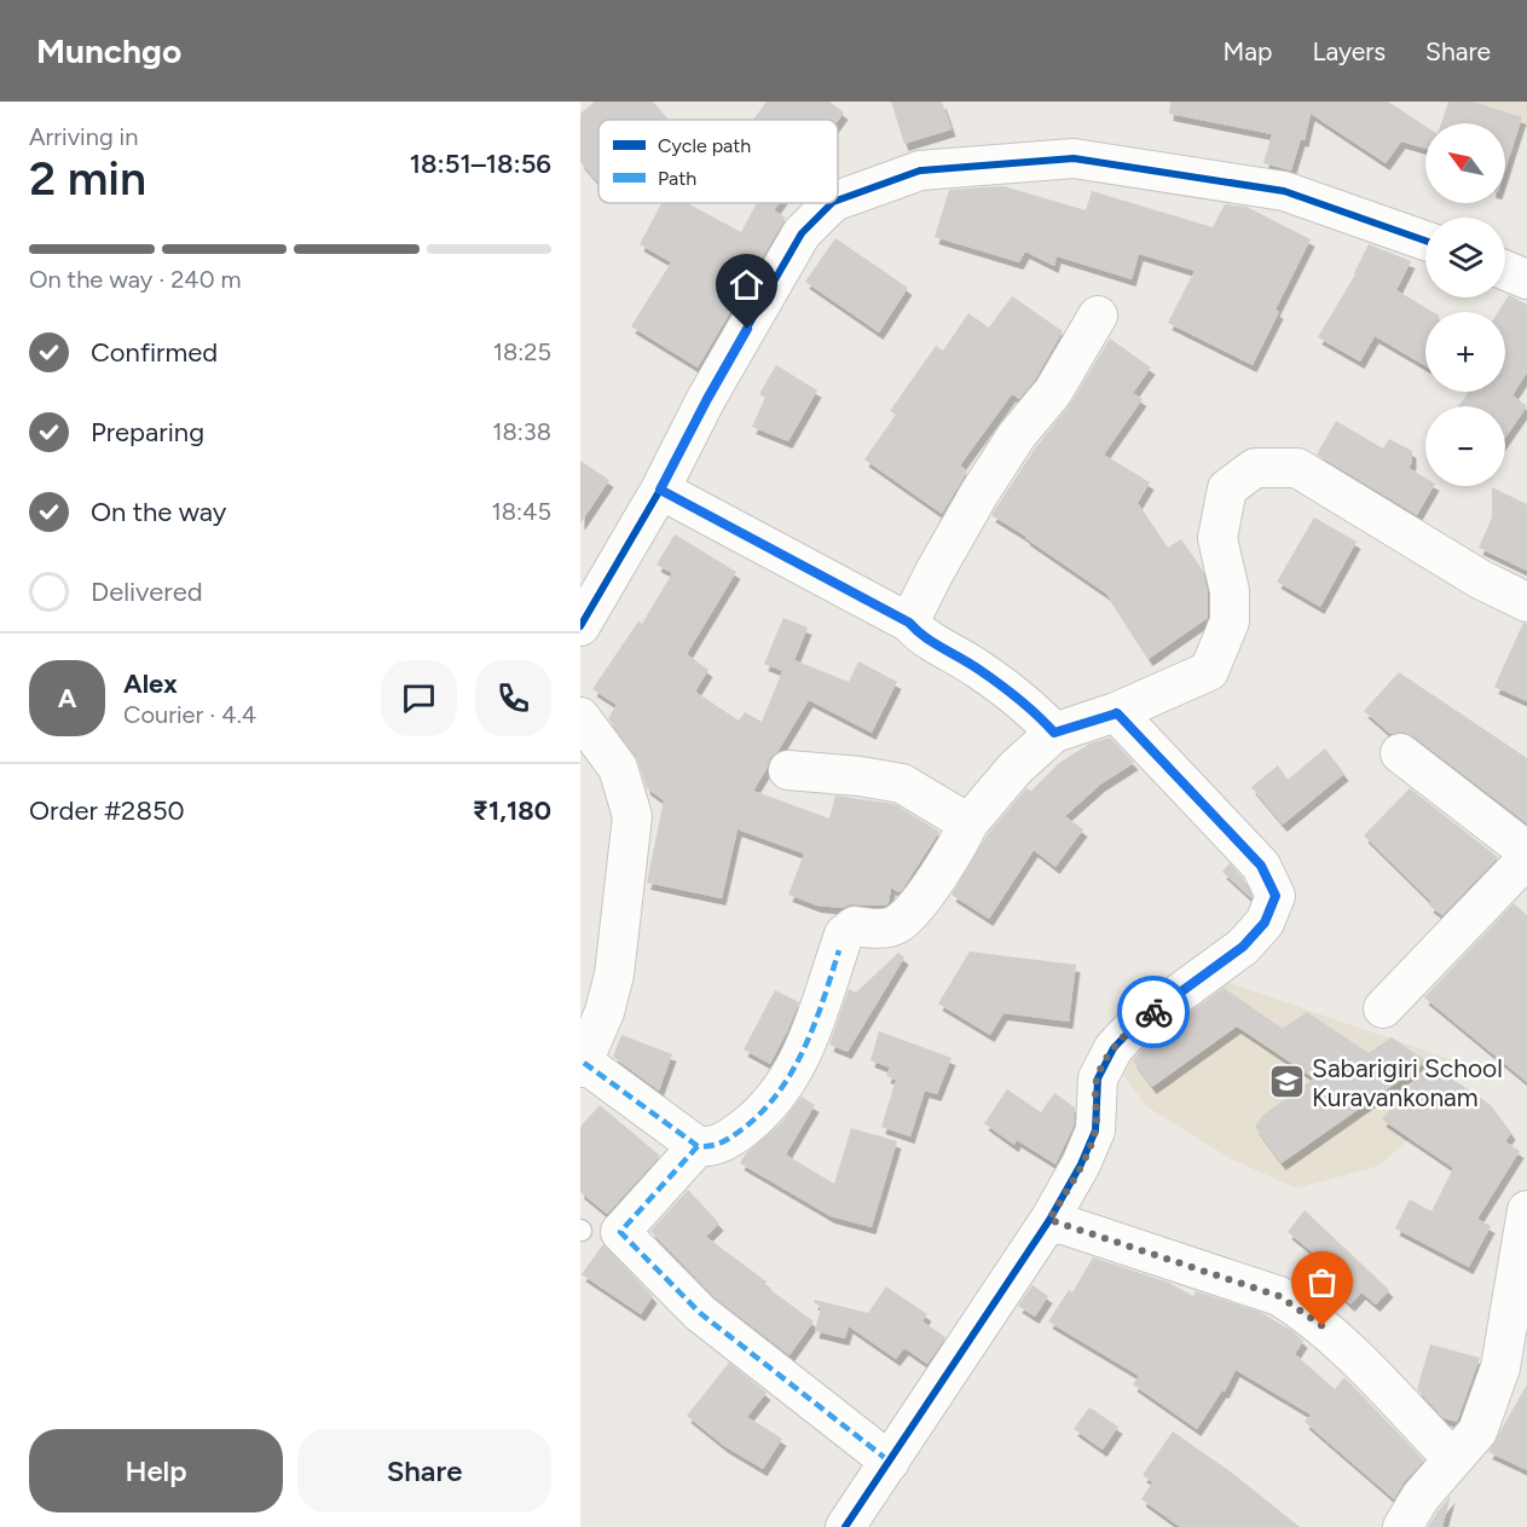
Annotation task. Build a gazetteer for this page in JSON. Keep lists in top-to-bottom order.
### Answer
{
  "places": {
    "school or university": ["Sabarigiri School Kuravankonam"]
  },
  "legend": ["Cycle path", "Path"],
  "north": "top left",
  "page": {
    "header": "Munchgo",
    "nav": ["Map", "Layers", "Share"],
    "heading": ["2 min", "Arriving in", "18:51–18:56"],
    "panel": [
      "Alex",
      "Courier · 4.4",
      "Order #2850",
      "₹1,180"
    ],
    "map_buttons": ["+", "−"],
    "bar": "On the way · 240 m",
    "list": [
      ["Confirmed", "18:25"],
      ["Preparing", "18:38"],
      ["On the way", "18:45"],
      "Delivered"
    ],
    "round": "A",
    "buttons": ["Help", "Share"]
  }
}
